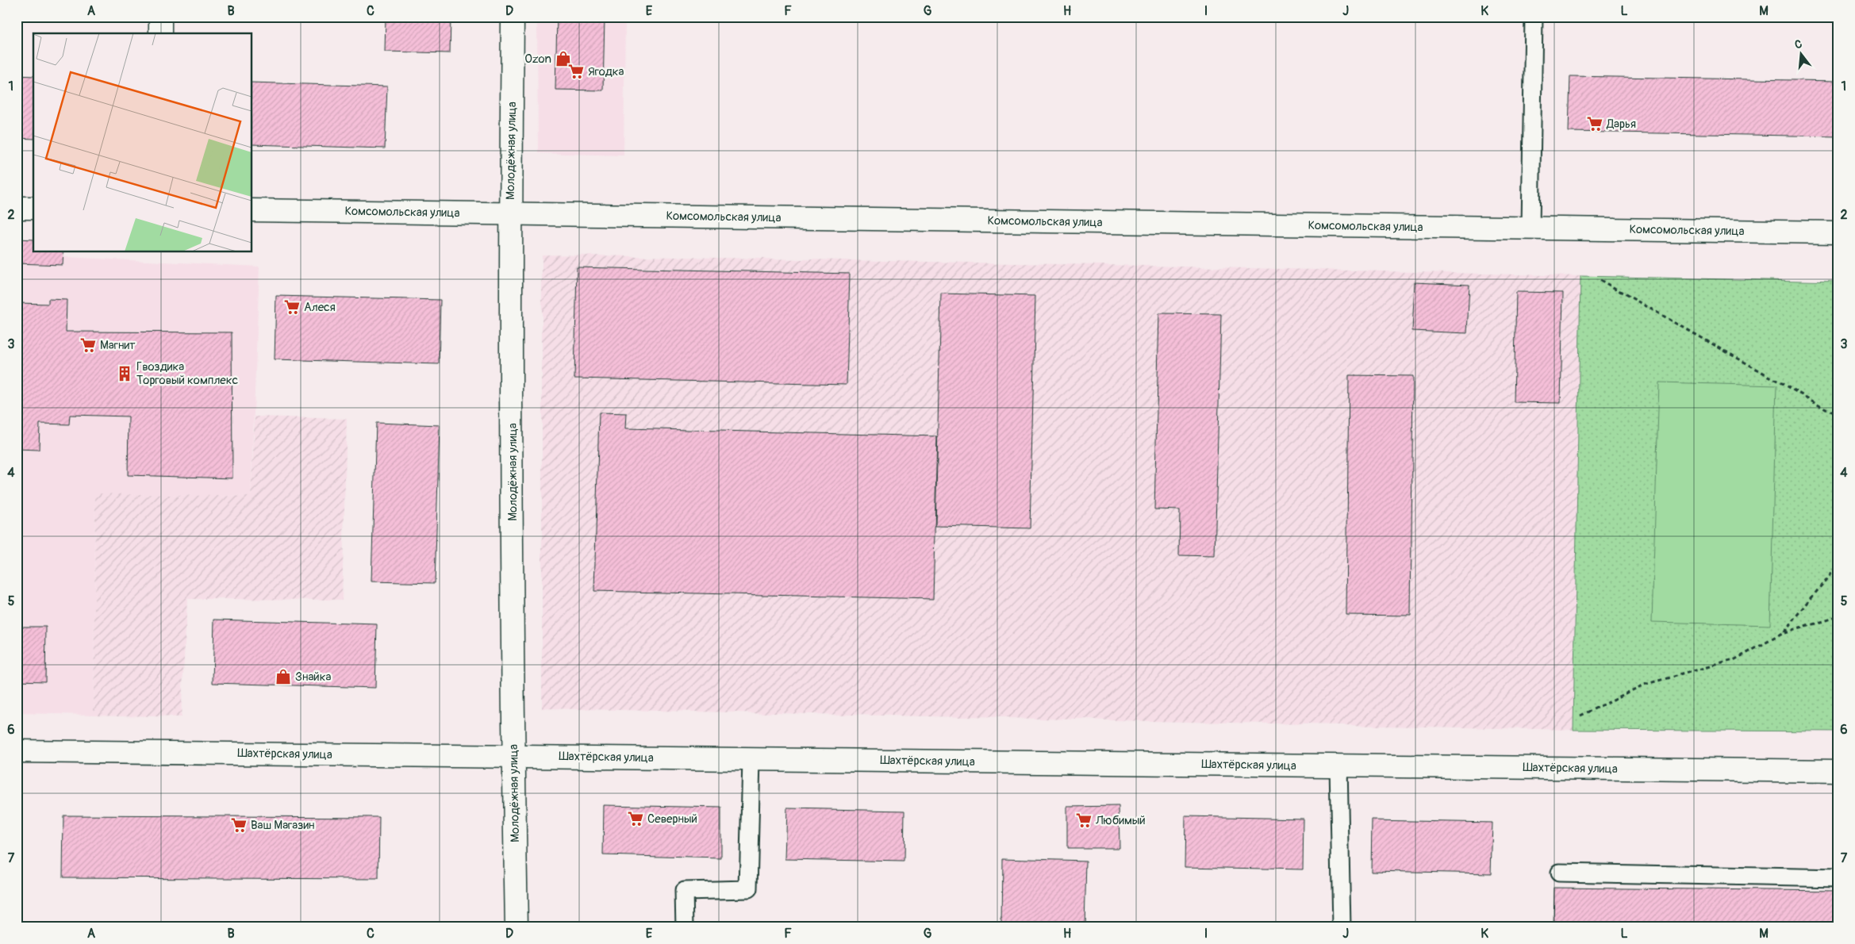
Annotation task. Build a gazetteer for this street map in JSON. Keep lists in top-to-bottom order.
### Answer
{
  "streets": {
    "street": ["Молодёжная улица", "Комсомольская улица", "Шахтёрская улица"]
  },
  "crossings": [
    ["Молодёжная улица", "Комсомольская улица"],
    ["Молодёжная улица", "Шахтёрская улица"]
  ],
  "places": {
    "shop": ["Ozon", "Знайка"],
    "supermarket": [
      "Ягодка",
      "Дарья",
      "Алеся",
      "Магнит",
      "Северный",
      "Любимый",
      "Ваш Магазин"
    ],
    "building": ["Гвоздика Торговый комплекс"]
  },
  "north": "top",
  "grid": {
    "columns": [
      "A",
      "B",
      "C",
      "D",
      "E",
      "F",
      "G",
      "H",
      "I",
      "J",
      "K",
      "L",
      "M"
    ],
    "rows": [
      "1",
      "2",
      "3",
      "4",
      "5",
      "6",
      "7"
    ]
  }
}
